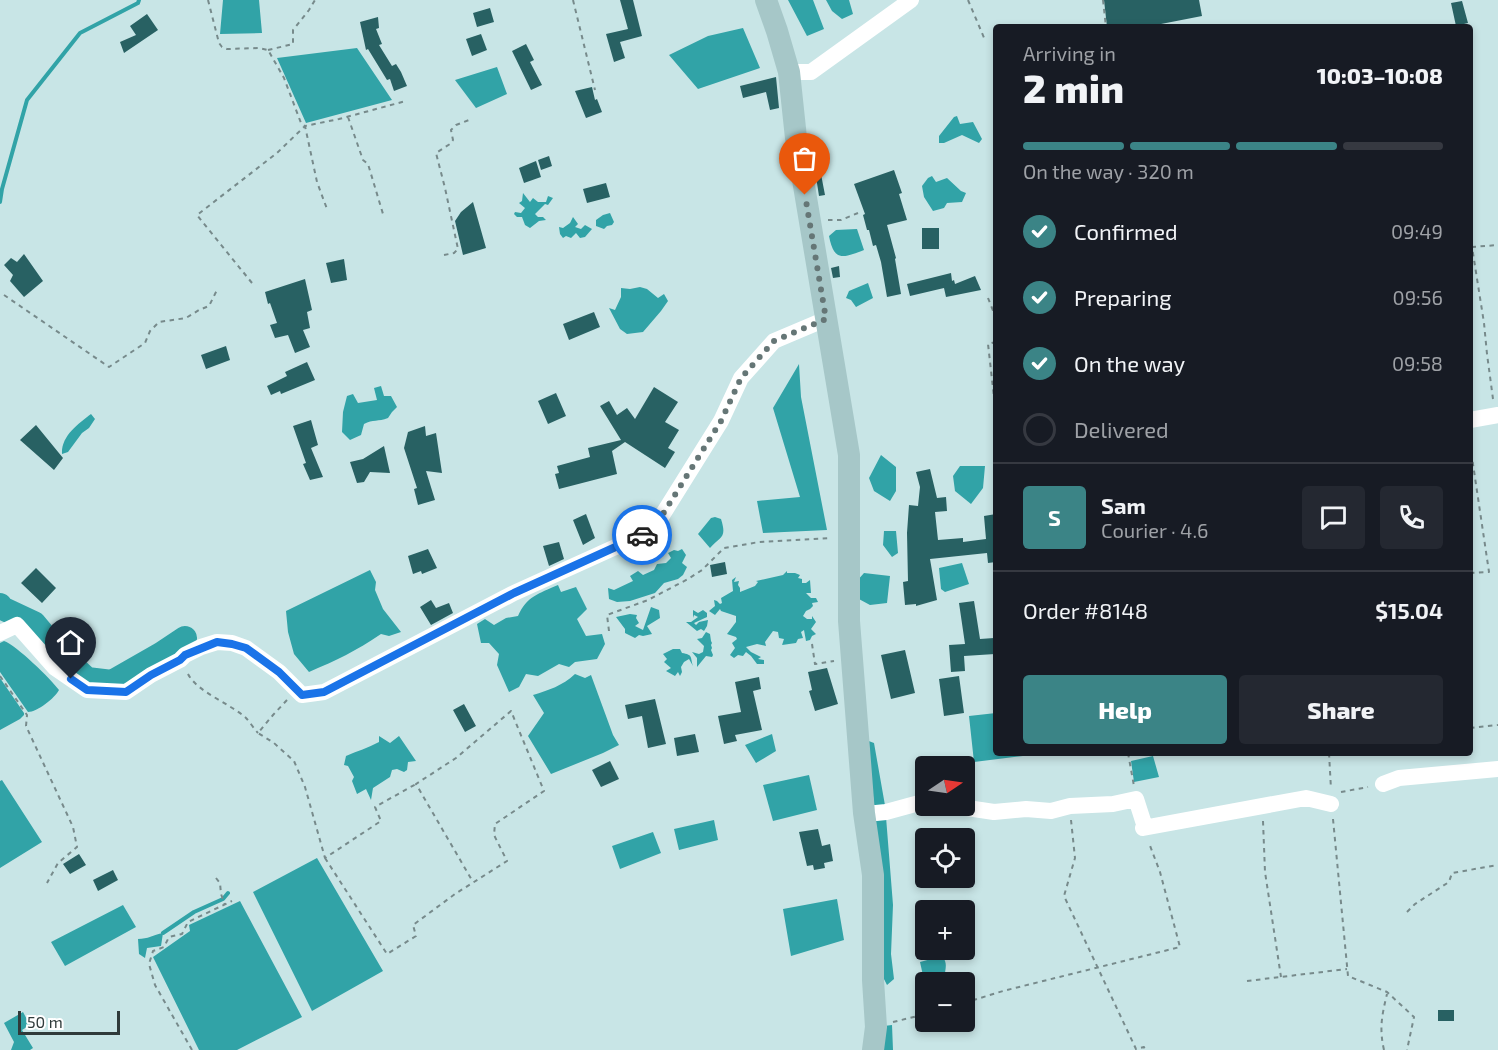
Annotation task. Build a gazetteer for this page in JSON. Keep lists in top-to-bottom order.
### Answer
{
  "scale_bar": "50 m",
  "north": "right",
  "page": {
    "heading": ["2 min", "Arriving in", "10:03–10:08"],
    "panel": [
      "Sam",
      "Courier · 4.6",
      "Order #8148",
      "$15.04"
    ],
    "bar": "On the way · 320 m",
    "list": [
      ["Confirmed", "09:49"],
      ["Preparing", "09:56"],
      ["On the way", "09:58"],
      "Delivered"
    ],
    "round": "S",
    "buttons": ["Help", "Share"],
    "map_buttons": ["+", "−"],
    "scale": "50 m"
  }
}
